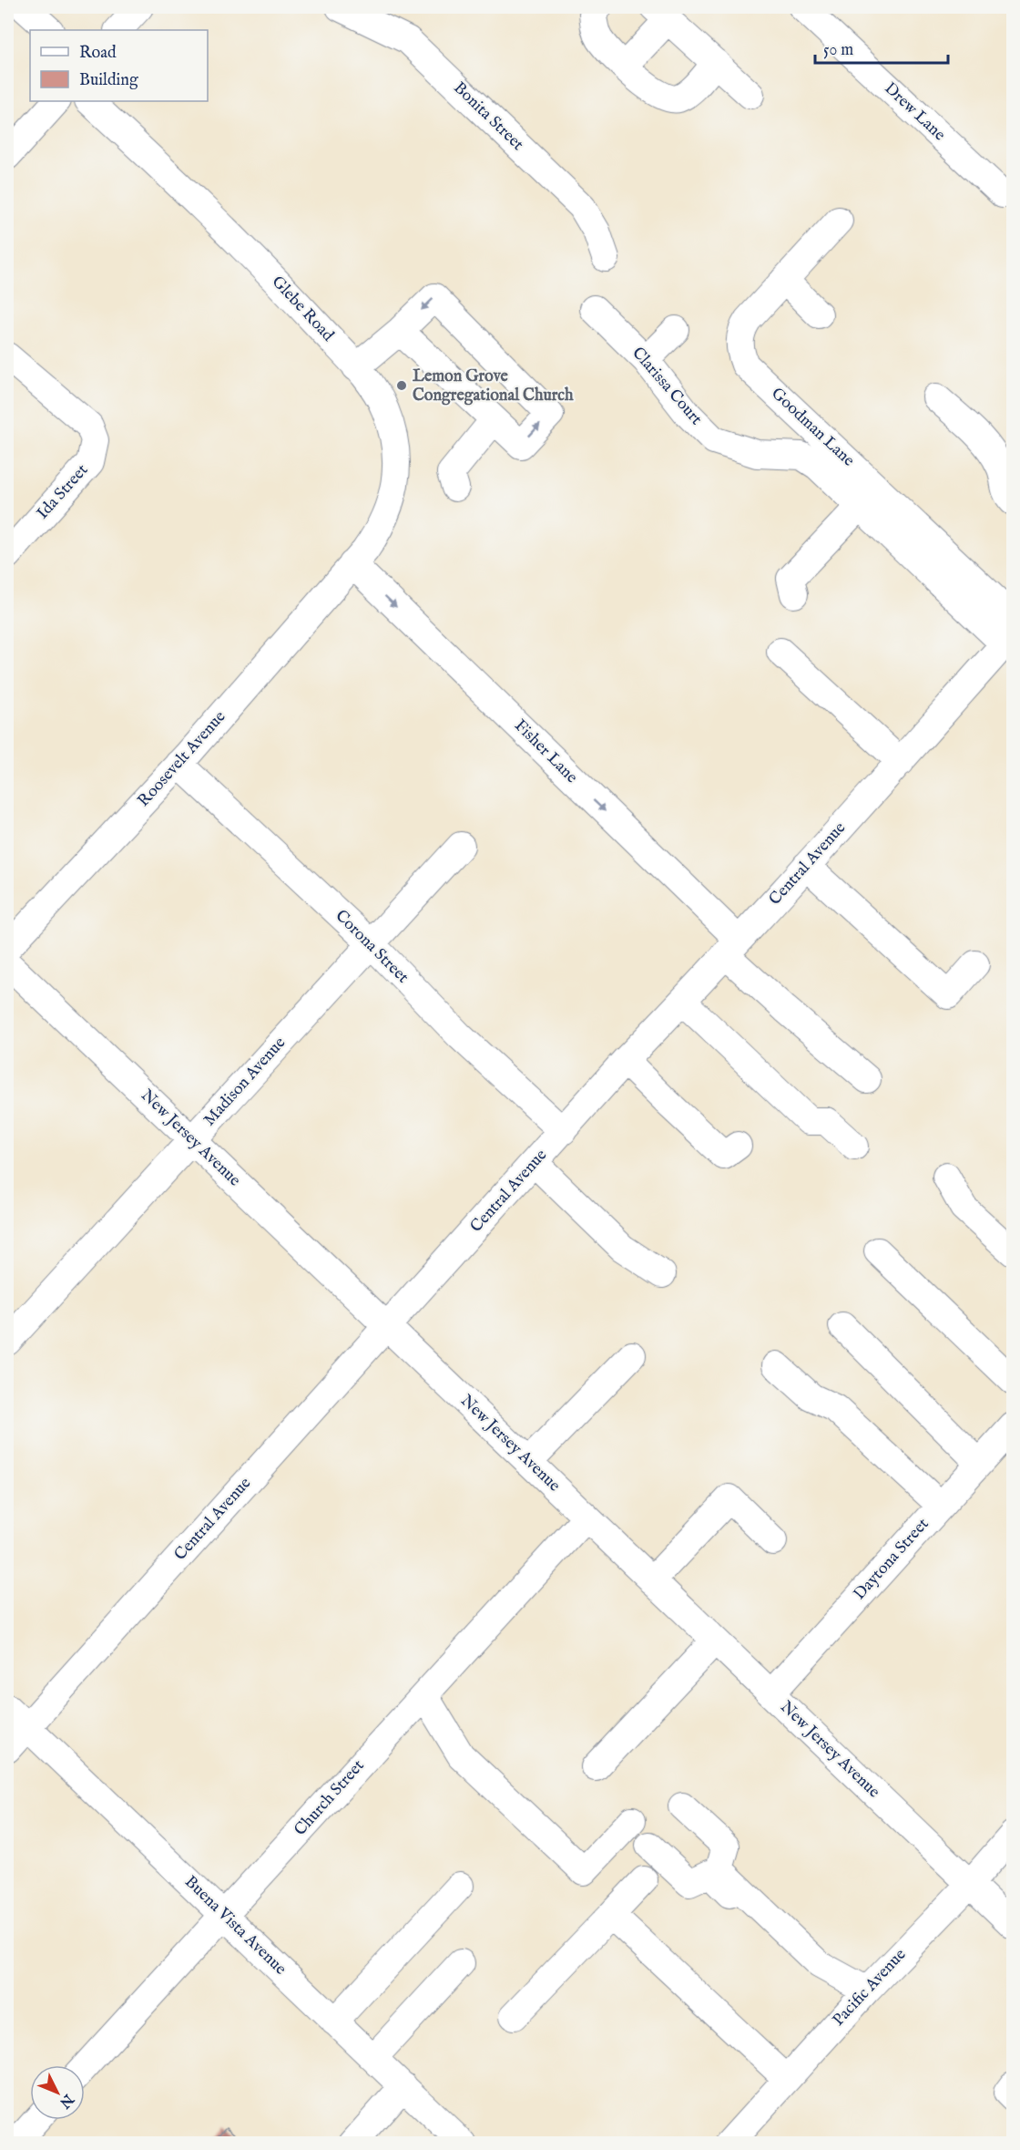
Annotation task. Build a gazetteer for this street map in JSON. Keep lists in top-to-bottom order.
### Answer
{
  "streets": {
    "street": [
      "Drew Lane",
      "Bonita Street",
      "Glebe Road",
      "Clarissa Court",
      "Goodman Lane",
      "Ida Street",
      "Fisher Lane",
      "Roosevelt Avenue",
      "Central Avenue",
      "Corona Street",
      "Madison Avenue",
      "New Jersey Avenue",
      "Daytona Street",
      "Church Street",
      "Buena Vista Avenue",
      "Pacific Avenue"
    ]
  },
  "crossings": [
    ["Glebe Road", "Fisher Lane"],
    ["Glebe Road", "Roosevelt Avenue"],
    ["Clarissa Court", "Central Avenue"],
    ["Fisher Lane", "Roosevelt Avenue"],
    ["Fisher Lane", "Central Avenue"],
    ["Roosevelt Avenue", "Corona Street"],
    ["Central Avenue", "Corona Street"],
    ["Central Avenue", "New Jersey Avenue"],
    ["Central Avenue", "Buena Vista Avenue"],
    ["Corona Street", "Madison Avenue"],
    ["Madison Avenue", "New Jersey Avenue"],
    ["New Jersey Avenue", "Daytona Street"],
    ["New Jersey Avenue", "Church Street"],
    ["New Jersey Avenue", "Pacific Avenue"],
    ["Church Street", "Buena Vista Avenue"]
  ],
  "one_way": ["Fisher Lane"],
  "places": ["Lemon Grove Congregational Church"],
  "legend": ["Road", "Building"],
  "scale_bar": "50 m",
  "north": "bottom right"
}
